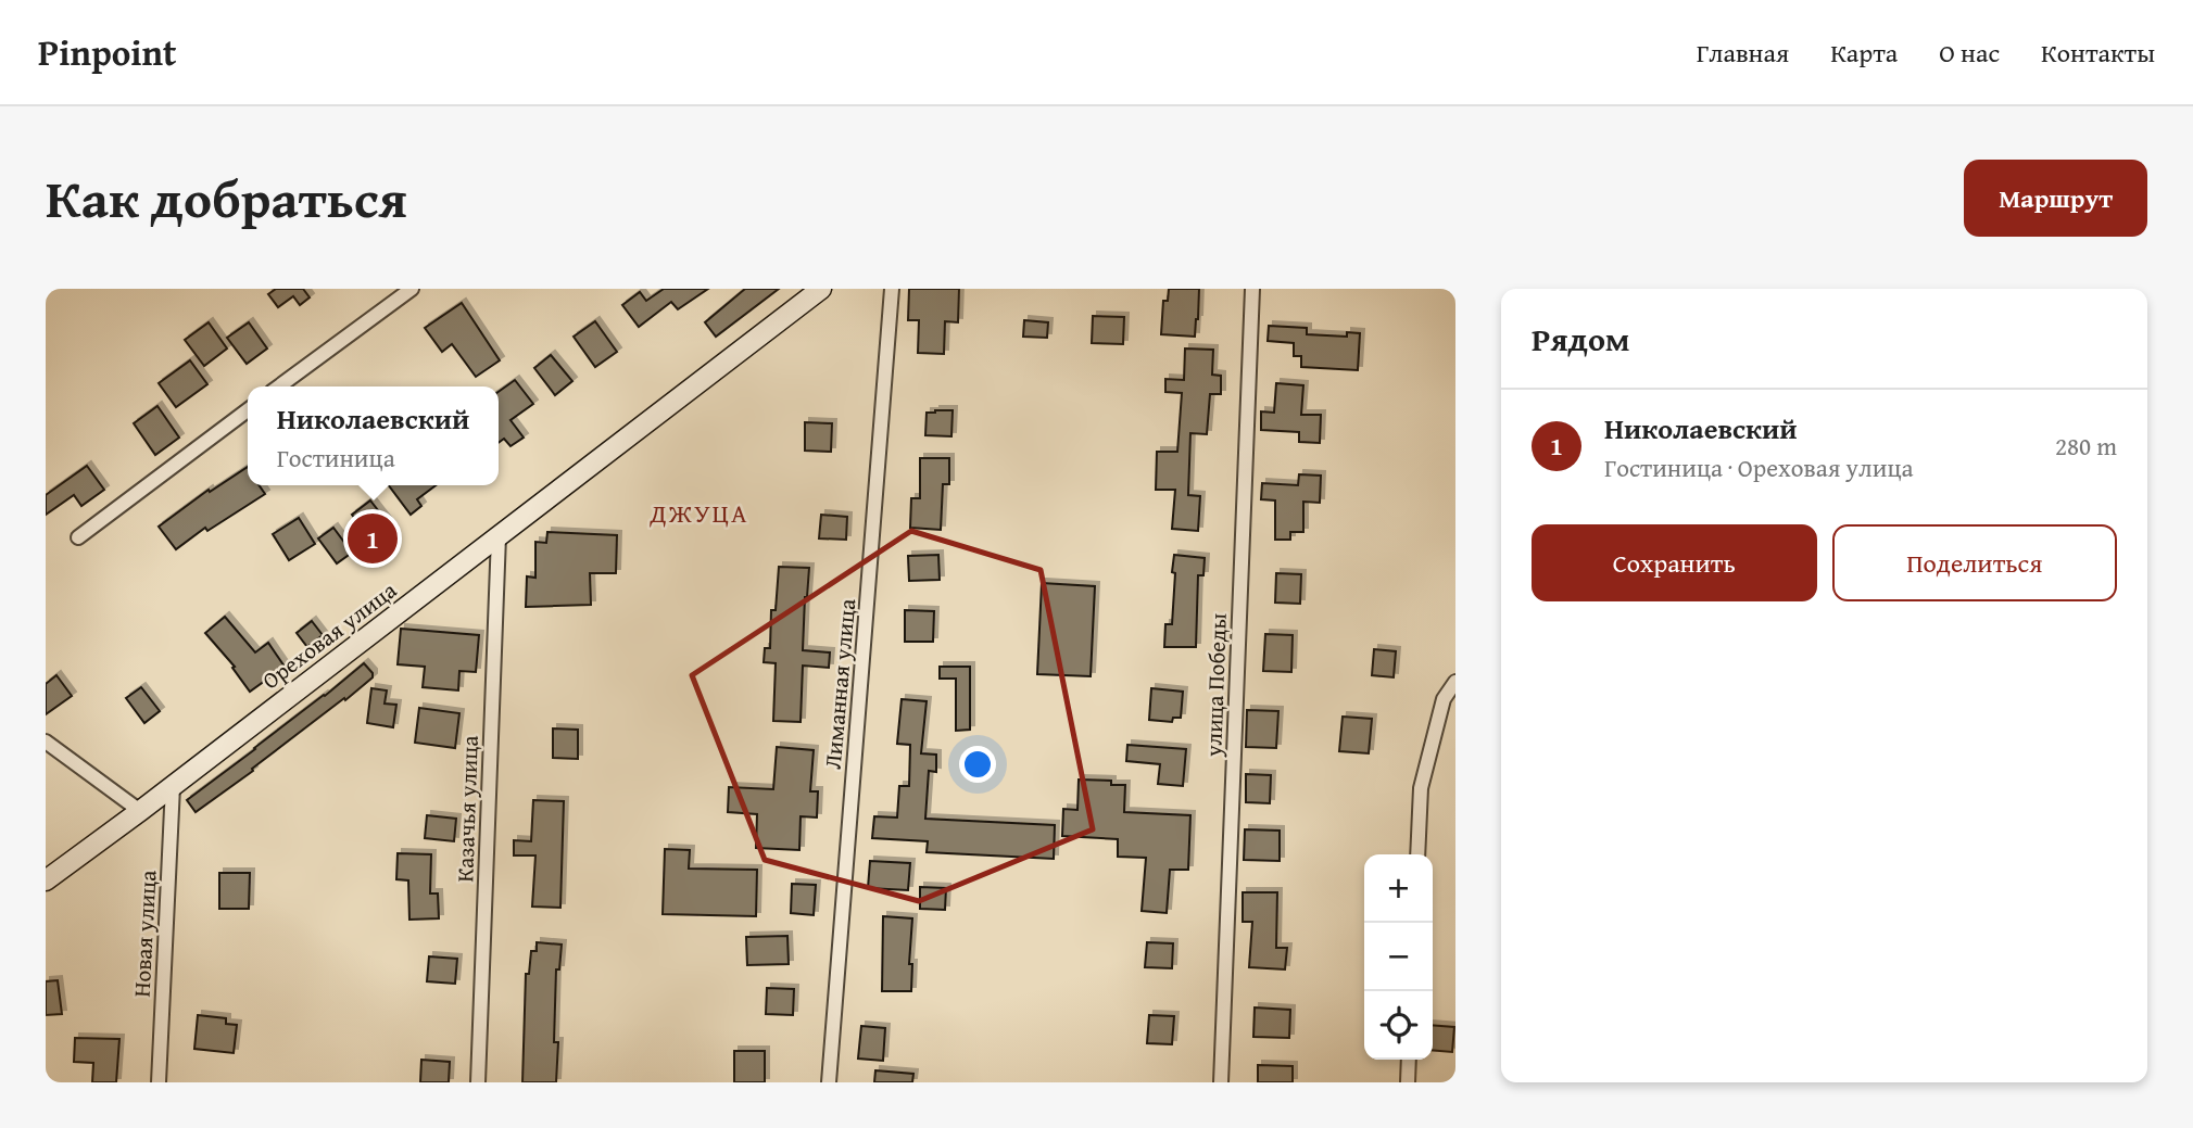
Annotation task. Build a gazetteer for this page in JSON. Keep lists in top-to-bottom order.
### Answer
{
  "streets": {
    "main road": ["Ореховая улица"],
    "street": [
      "Лиманная улица",
      "улица Победы",
      "Казачья улица",
      "Новая улица"
    ]
  },
  "crossings": [
    ["Ореховая улица", "Казачья улица"],
    ["Ореховая улица", "Новая улица"]
  ],
  "districts": ["ДЖУЦА"],
  "page": {
    "header": "Pinpoint",
    "nav": [
      "Главная",
      "Карта",
      "О нас",
      "Контакты"
    ],
    "title": "Как добраться",
    "buttons": [
      "Маршрут",
      ["Сохранить", "Поделиться"]
    ],
    "heading": "Рядом",
    "popup": ["Николаевский", "Гостиница"],
    "list": [
      {
        "mark": "1",
        "name": "Николаевский",
        "note": "Гостиница · Ореховая улица",
        "value": "280 m"
      }
    ],
    "pins": "1",
    "map_buttons": ["+", "−"]
  }
}
